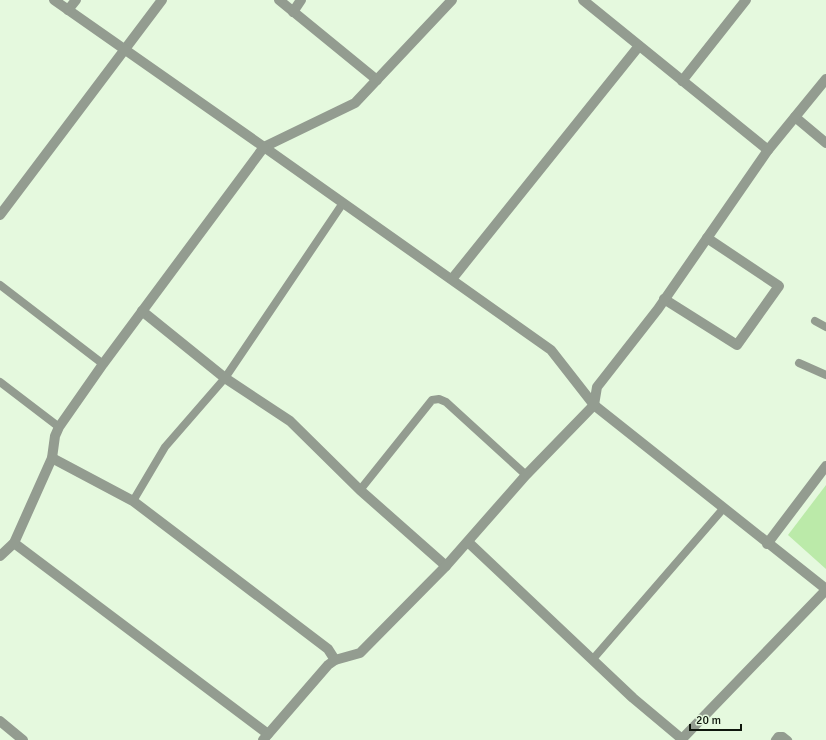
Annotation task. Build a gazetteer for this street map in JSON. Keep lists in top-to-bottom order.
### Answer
{
  "scale_bar": "20 m"
}
